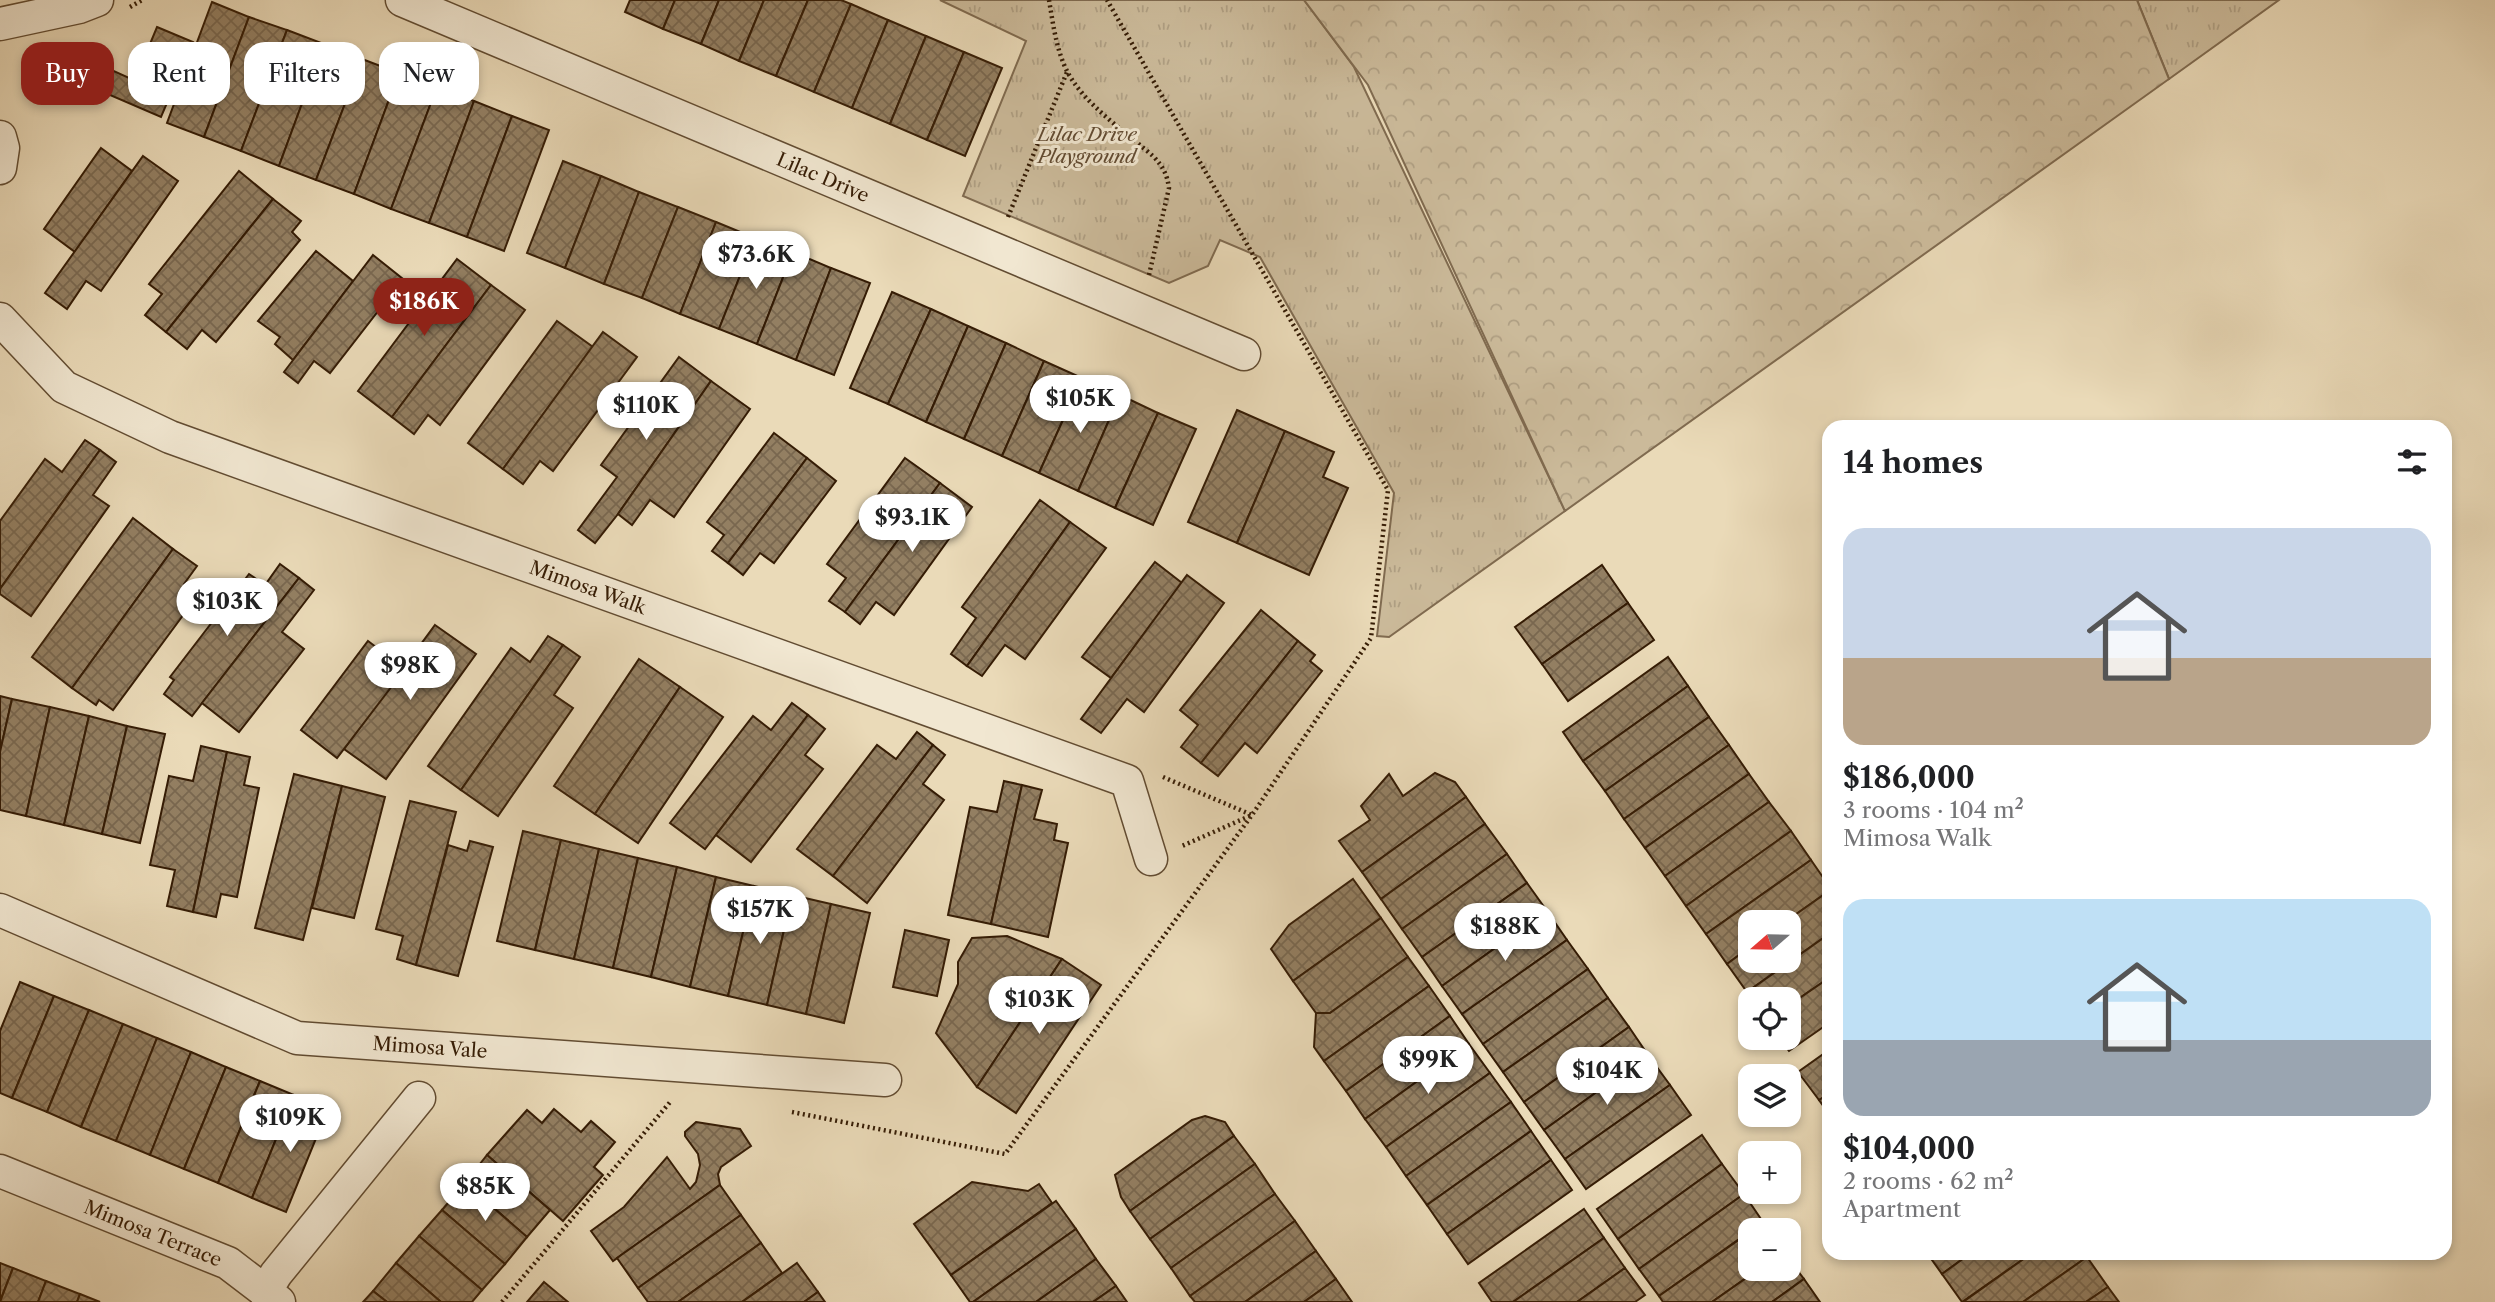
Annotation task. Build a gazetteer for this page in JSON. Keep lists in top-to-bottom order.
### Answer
{
  "streets": {
    "street": [
      "Lilac Drive",
      "Mimosa Walk",
      "Mimosa Vale",
      "Mimosa Terrace"
    ]
  },
  "parks": ["Lilac Drive Playground"],
  "north": "left",
  "page": {
    "chip": [
      "Buy",
      "Rent",
      "Filters",
      "New"
    ],
    "price": [
      "$73.6K",
      "$186K",
      "$105K",
      "$110K",
      "$93.1K",
      "$103K",
      "$98K",
      "$157K",
      "$188K",
      "$103K",
      "$99K",
      "$104K",
      "$109K",
      "$85K"
    ],
    "heading": "14 homes",
    "list": [
      {
        "name": "$186,000",
        "note": "3 rooms · 104 m² · Mimosa Walk"
      },
      {
        "name": "$104,000",
        "note": "2 rooms · 62 m² · Apartment"
      }
    ],
    "map_buttons": ["+", "−"]
  }
}
